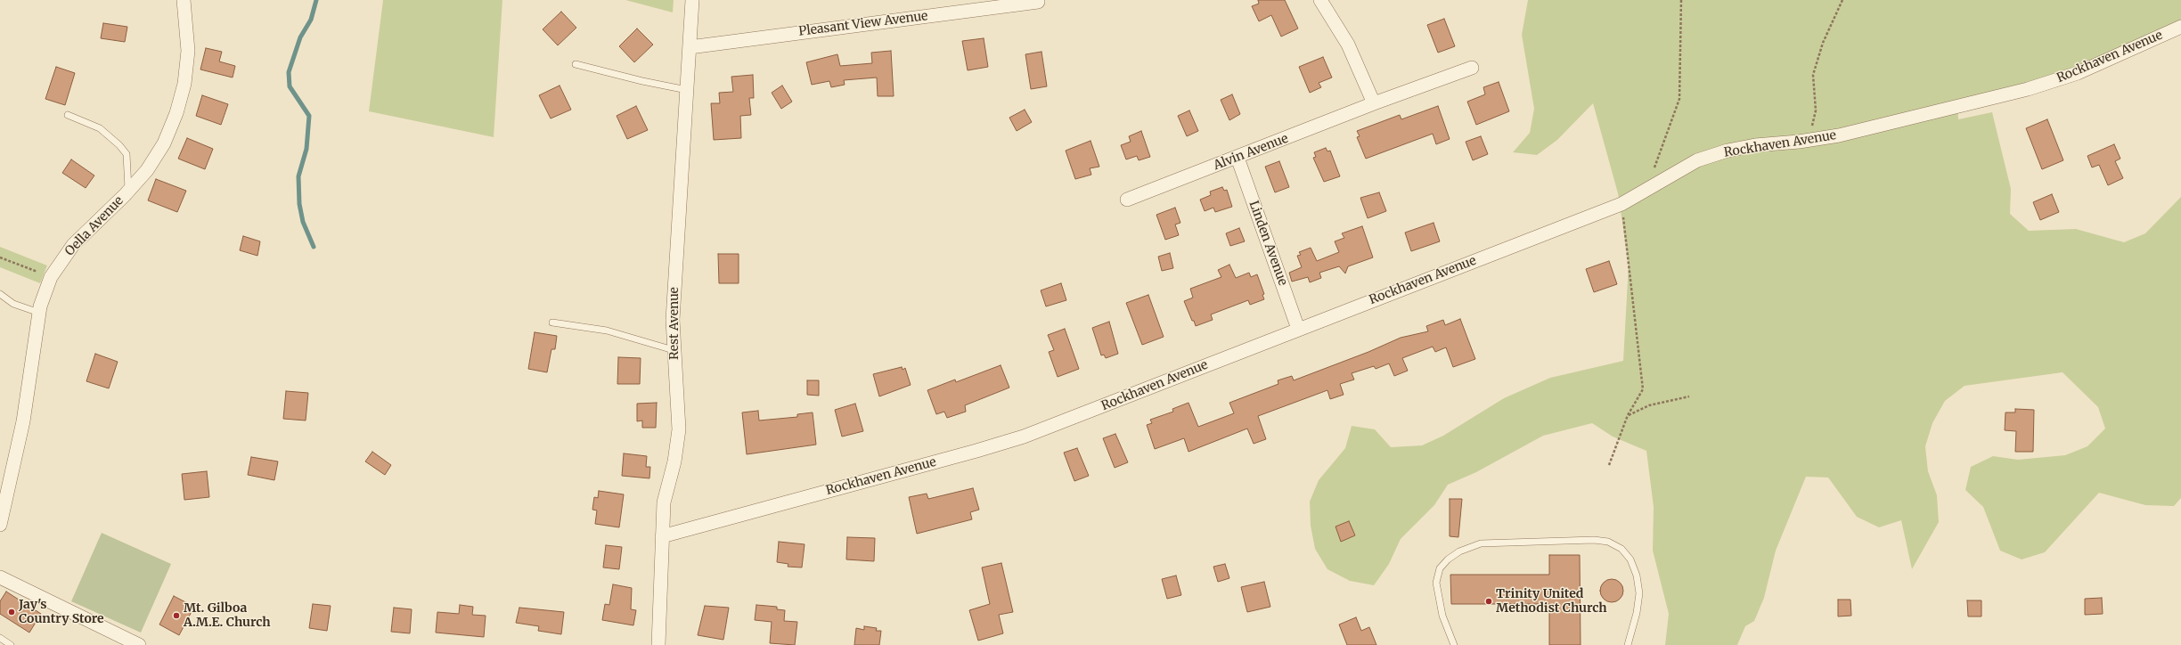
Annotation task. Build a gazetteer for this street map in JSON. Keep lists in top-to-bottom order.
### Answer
{
  "streets": {
    "street": [
      "Pleasant View Avenue",
      "Rockhaven Avenue",
      "Alvin Avenue",
      "Oella Avenue",
      "Linden Avenue",
      "Rest Avenue"
    ]
  },
  "crossings": [
    ["Pleasant View Avenue", "Rest Avenue"],
    ["Rockhaven Avenue", "Linden Avenue"],
    ["Rockhaven Avenue", "Rest Avenue"],
    ["Alvin Avenue", "Linden Avenue"]
  ],
  "places": ["Trinity United Methodist Church", "Jay's Country Store", "Mt. Gilboa A.M.E. Church"]
}
